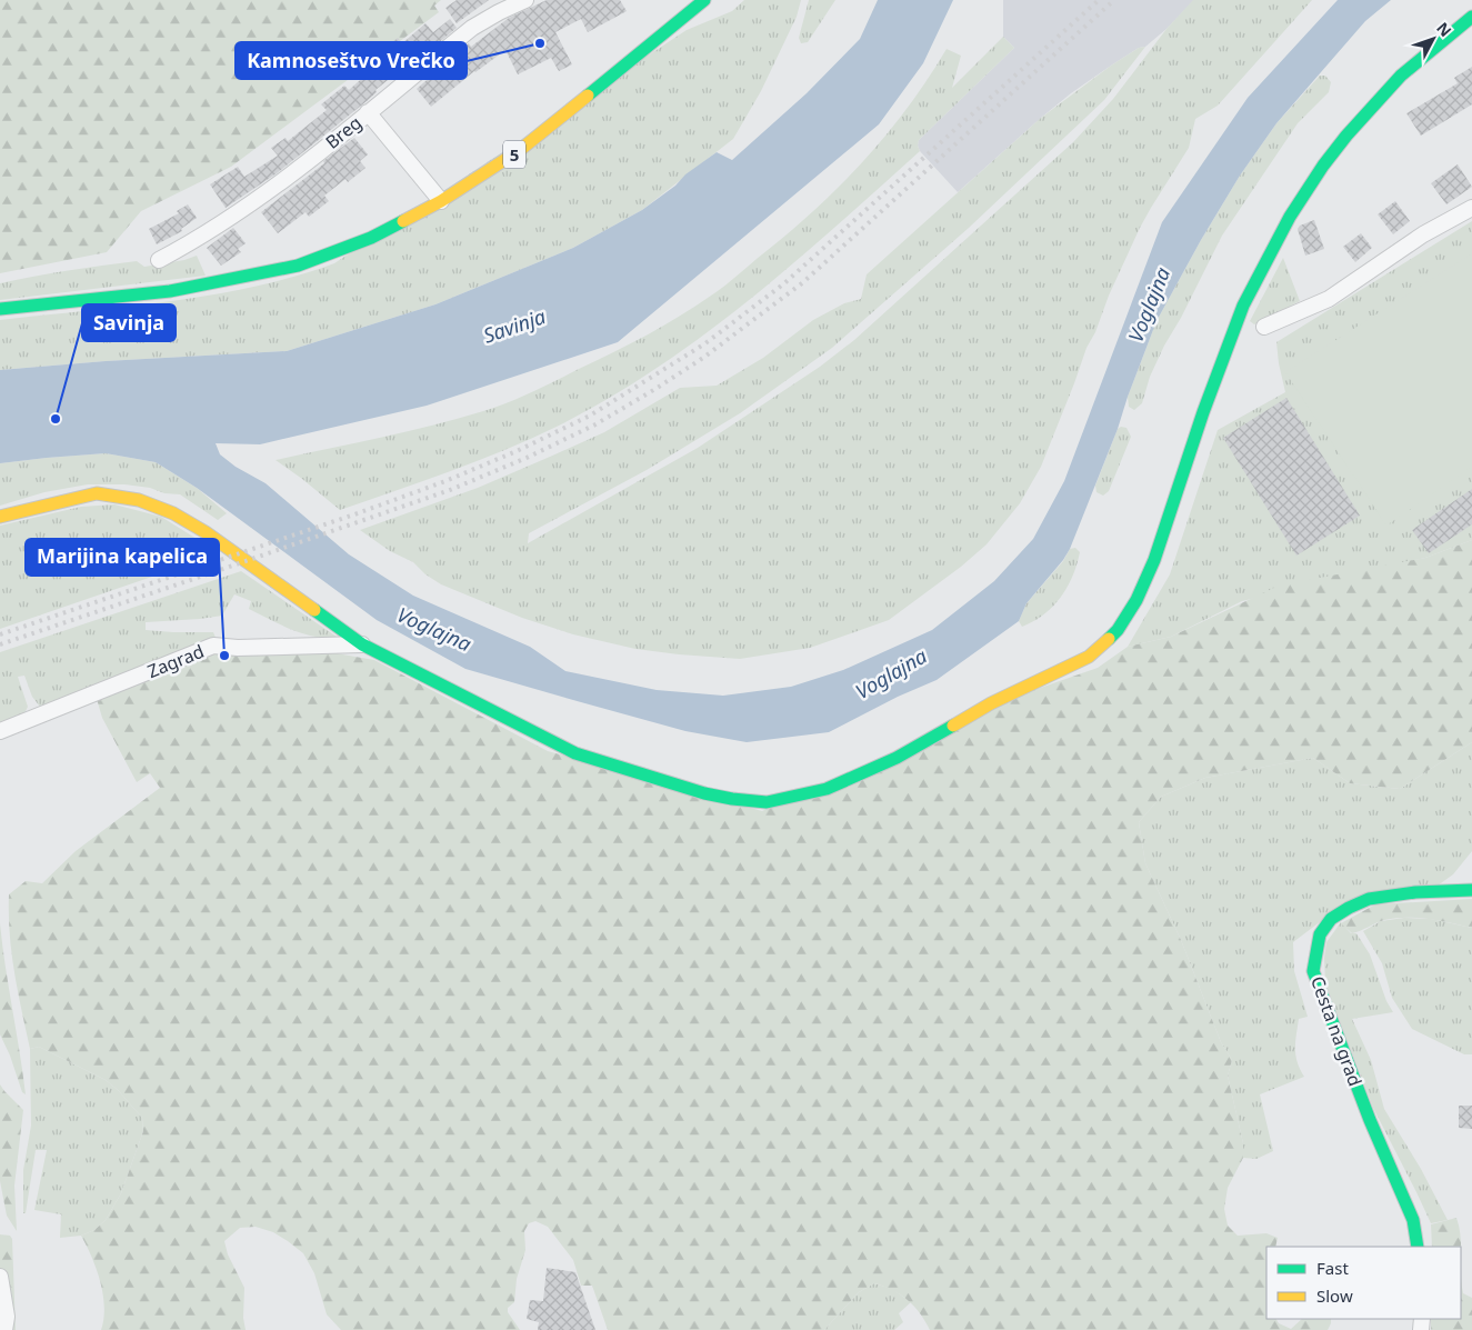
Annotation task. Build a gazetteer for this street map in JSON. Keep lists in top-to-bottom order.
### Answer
{
  "streets": {
    "street": [
      "Breg",
      "5",
      "Zagrad",
      "Cesta na grad"
    ]
  },
  "water": ["Voglajna", "Savinja"],
  "places": ["Kamnoseštvo Vrečko", "Savinja", "Marijina kapelica"],
  "legend": ["Fast", "Slow"],
  "north": "top right"
}
